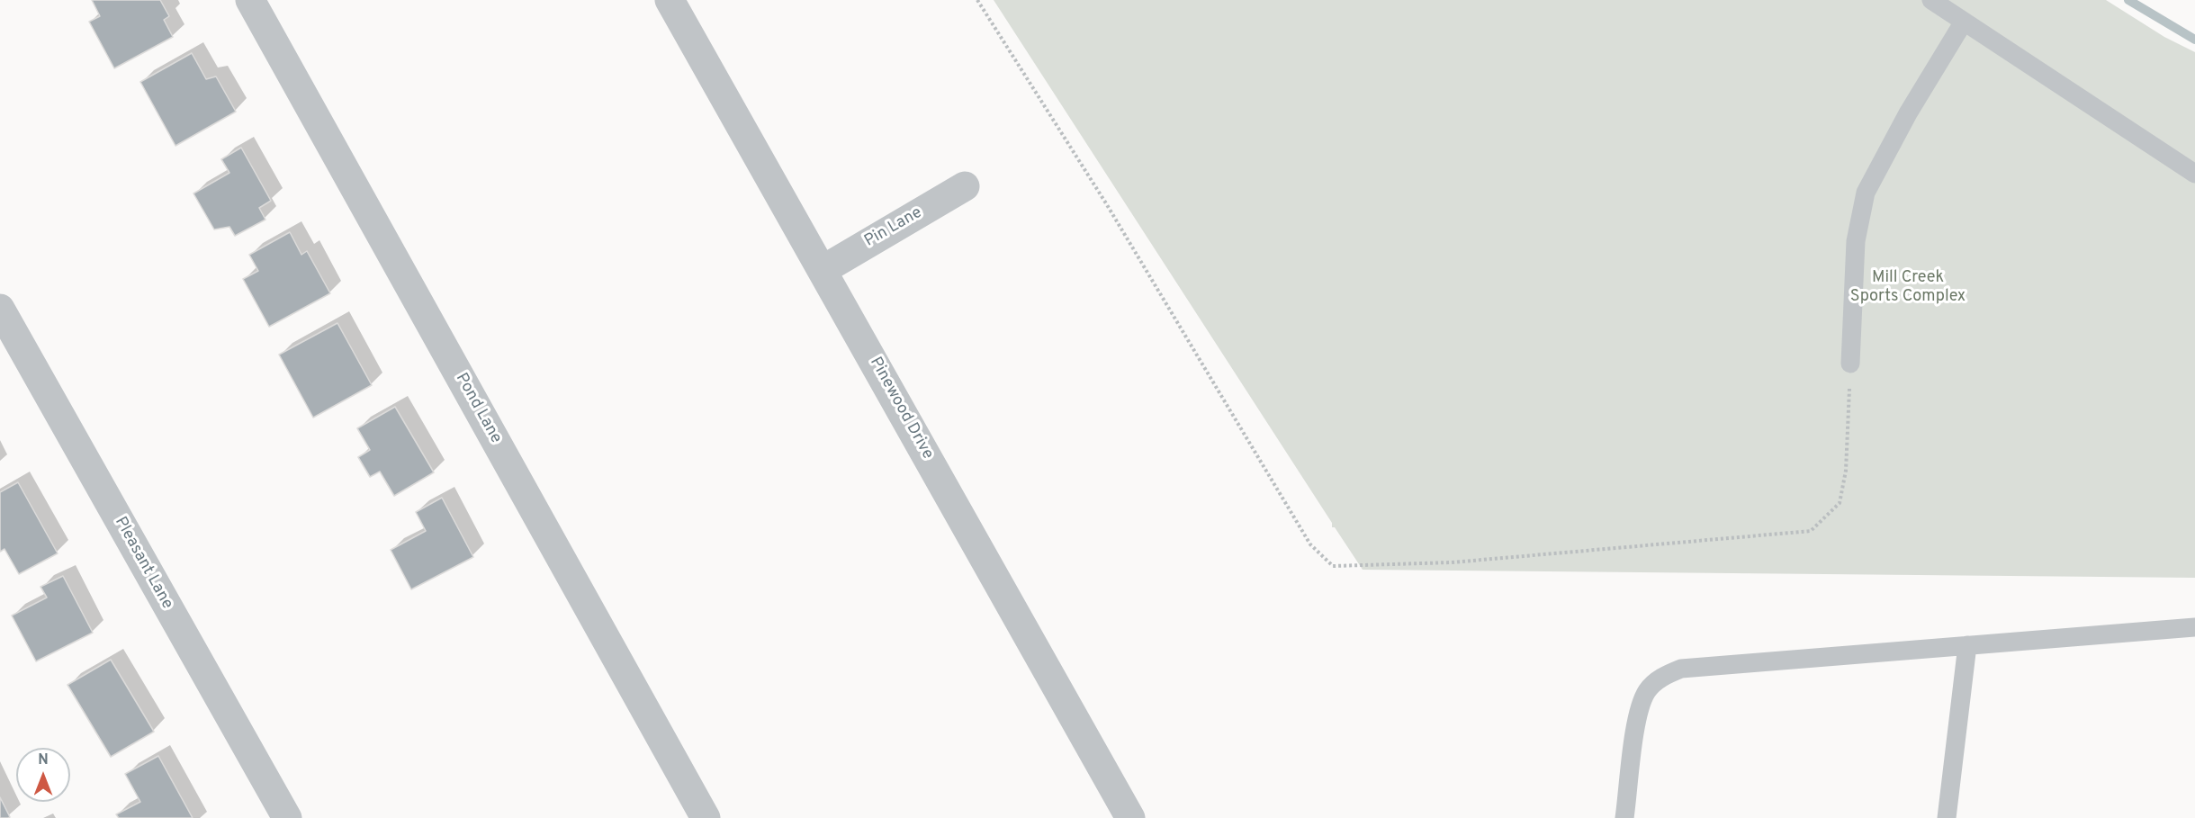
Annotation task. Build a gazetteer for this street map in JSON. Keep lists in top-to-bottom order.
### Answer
{
  "streets": {
    "street": [
      "Pin Lane",
      "Pond Lane",
      "Pinewood Drive",
      "Pleasant Lane"
    ]
  },
  "crossings": [
    ["Pin Lane", "Pinewood Drive"]
  ],
  "parks": ["Mill Creek Sports Complex"],
  "north": "top"
}
